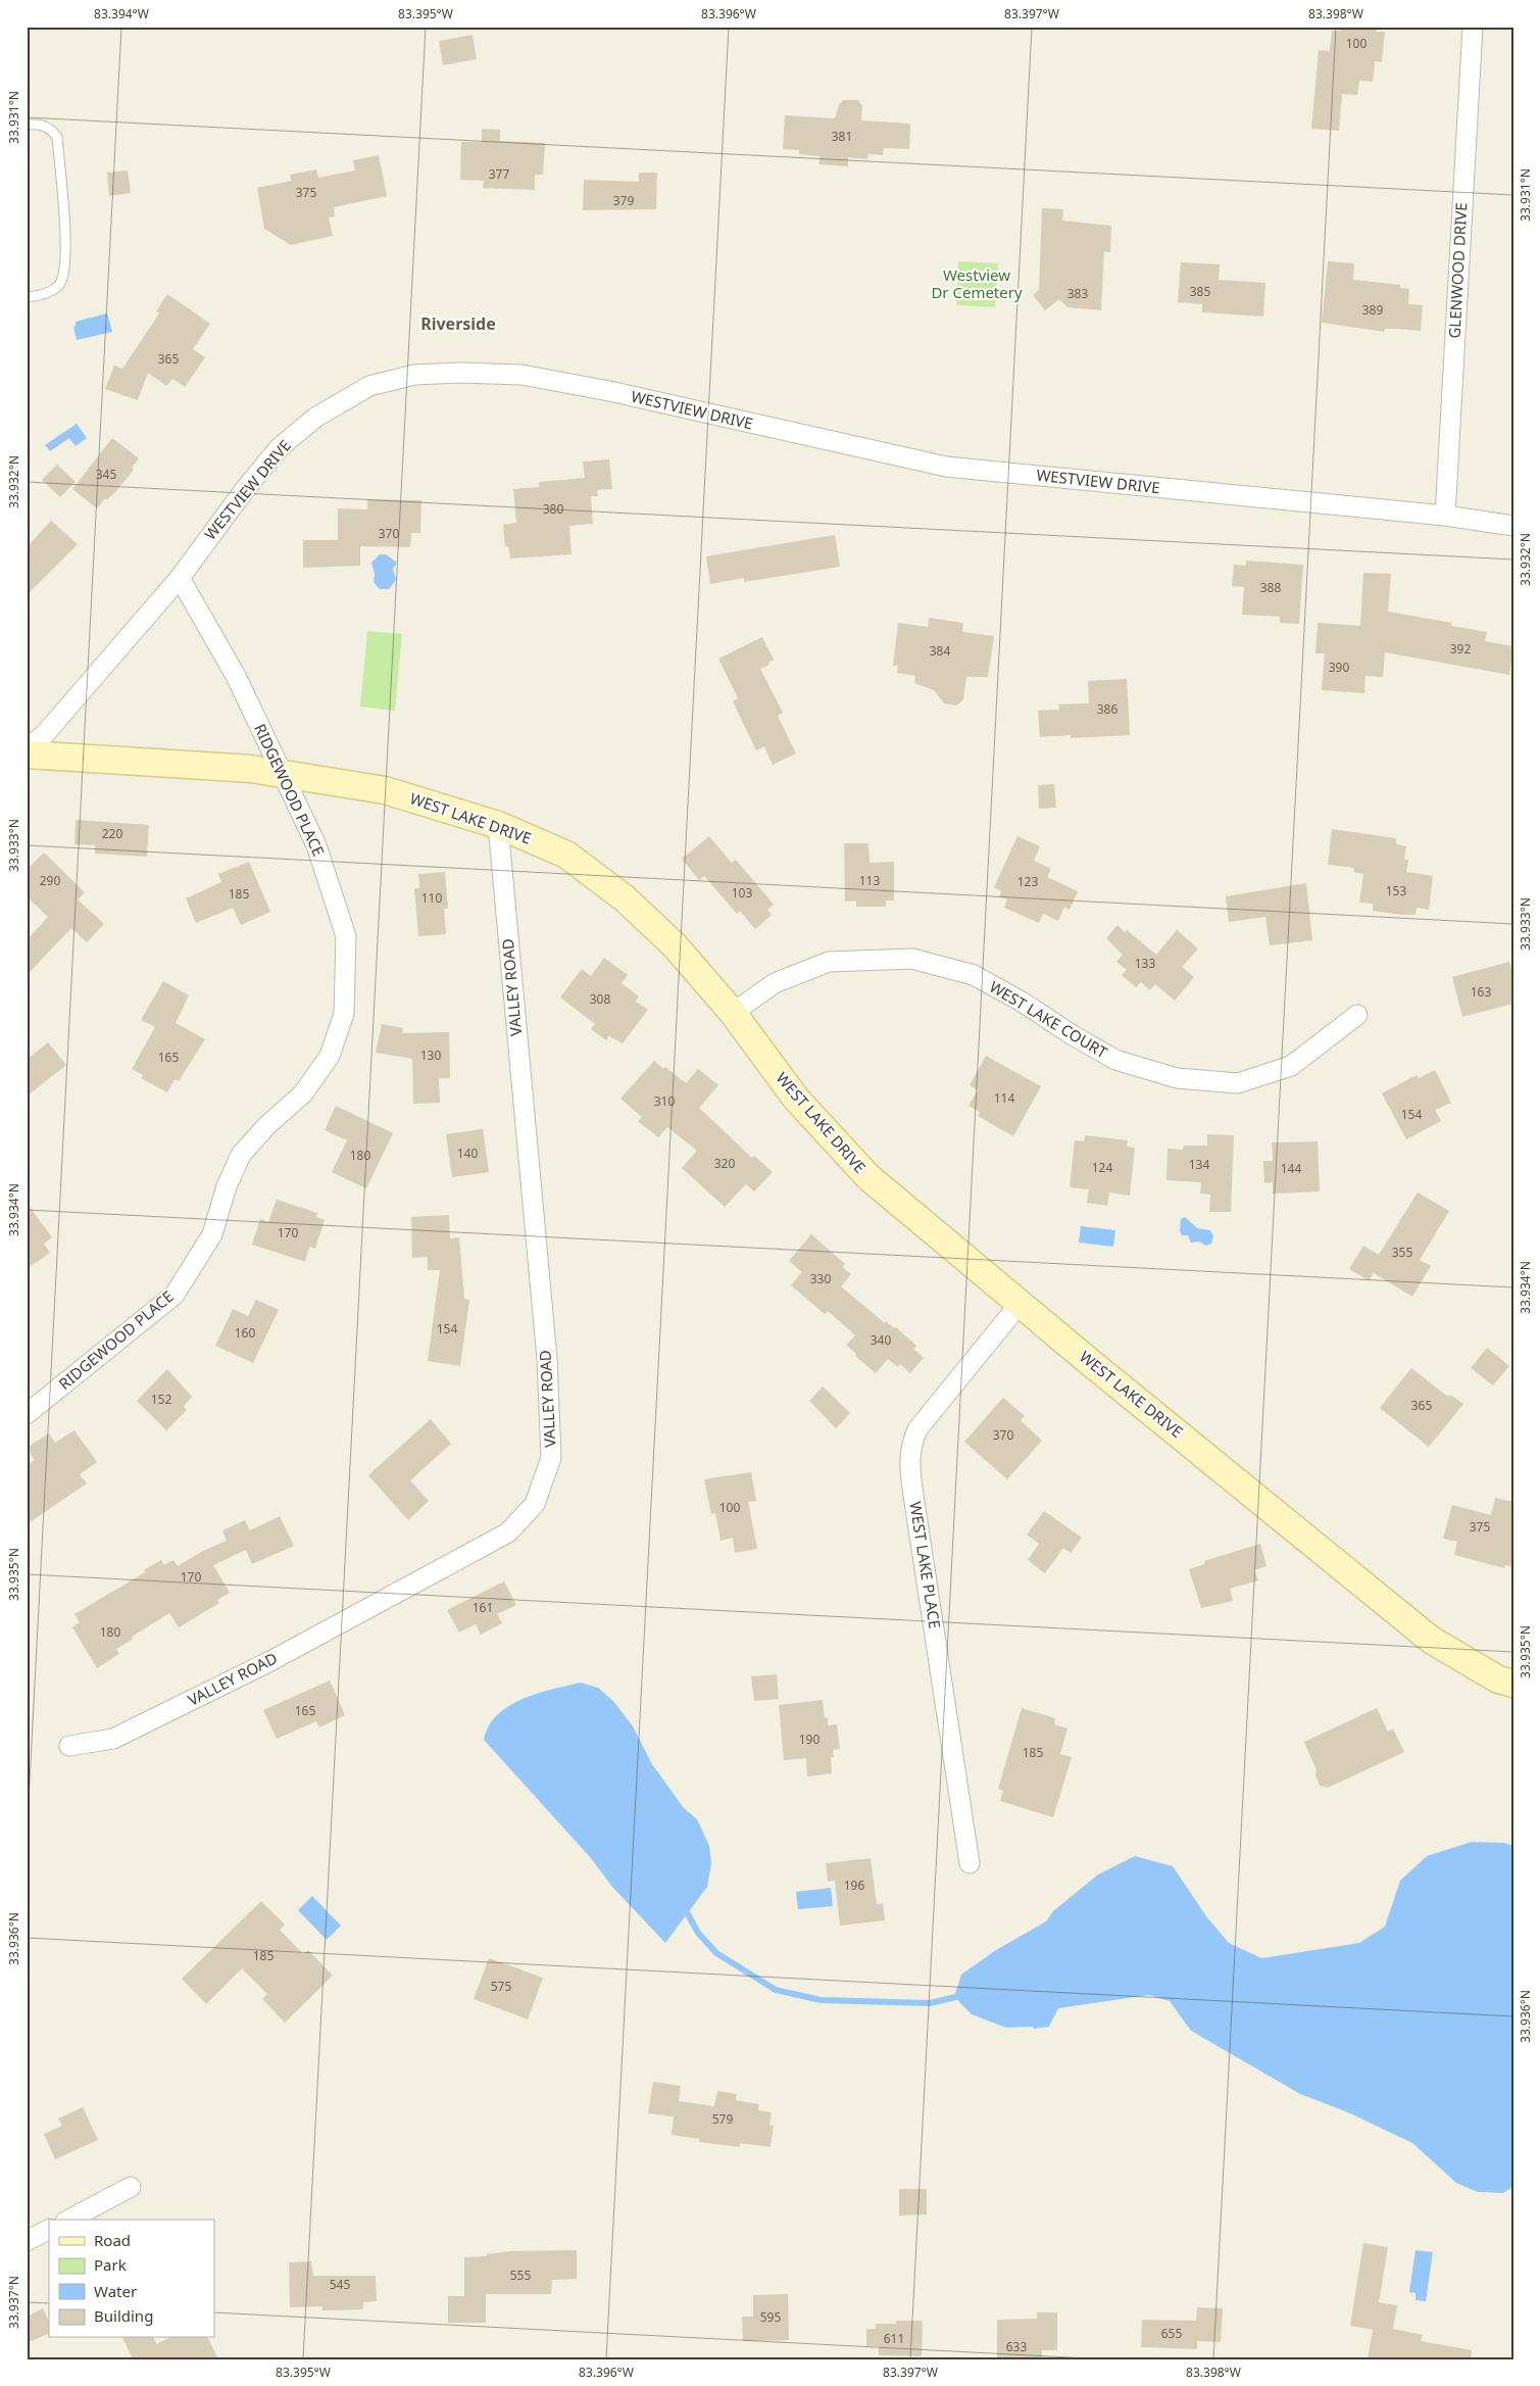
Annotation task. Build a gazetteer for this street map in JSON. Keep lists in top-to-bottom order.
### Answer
{
  "streets": {
    "main road": ["WEST LAKE DRIVE"],
    "street": [
      "GLENWOOD DRIVE",
      "WESTVIEW DRIVE",
      "RIDGEWOOD PLACE",
      "VALLEY ROAD",
      "WEST LAKE COURT",
      "WEST LAKE PLACE"
    ]
  },
  "crossings": [
    ["GLENWOOD DRIVE", "WESTVIEW DRIVE"],
    ["WESTVIEW DRIVE", "RIDGEWOOD PLACE"],
    ["RIDGEWOOD PLACE", "WEST LAKE DRIVE"],
    ["WEST LAKE DRIVE", "VALLEY ROAD"],
    ["WEST LAKE DRIVE", "WEST LAKE COURT"],
    ["WEST LAKE DRIVE", "WEST LAKE PLACE"]
  ],
  "districts": ["Riverside"],
  "parks": ["Westview Dr Cemetery"],
  "house_numbers": [
    "100",
    "381",
    "377",
    "375",
    "379",
    "385",
    "383",
    "389",
    "365",
    "345",
    "380",
    "370",
    "388",
    "392",
    "384",
    "390",
    "386",
    "220",
    "290",
    "113",
    "123",
    "153",
    "103",
    "185",
    "110",
    "133",
    "163",
    "308",
    "130",
    "165",
    "114",
    "310",
    "154",
    "140",
    "180",
    "320",
    "134",
    "124",
    "144",
    "170",
    "355",
    "330",
    "154",
    "160",
    "340",
    "152",
    "365",
    "370",
    "100",
    "375",
    "170",
    "161",
    "180",
    "165",
    "190",
    "185",
    "196",
    "185",
    "575",
    "579",
    "555",
    "545",
    "595",
    "655",
    "611",
    "633"
  ],
  "legend": [
    "Road",
    "Park",
    "Water",
    "Building"
  ],
  "coordinates": [
    "83.394°W",
    "83.395°W",
    "83.396°W",
    "83.397°W",
    "83.398°W",
    "33.931°N",
    "33.932°N",
    "33.933°N",
    "33.934°N",
    "33.935°N",
    "33.936°N",
    "33.937°N"
  ]
}
